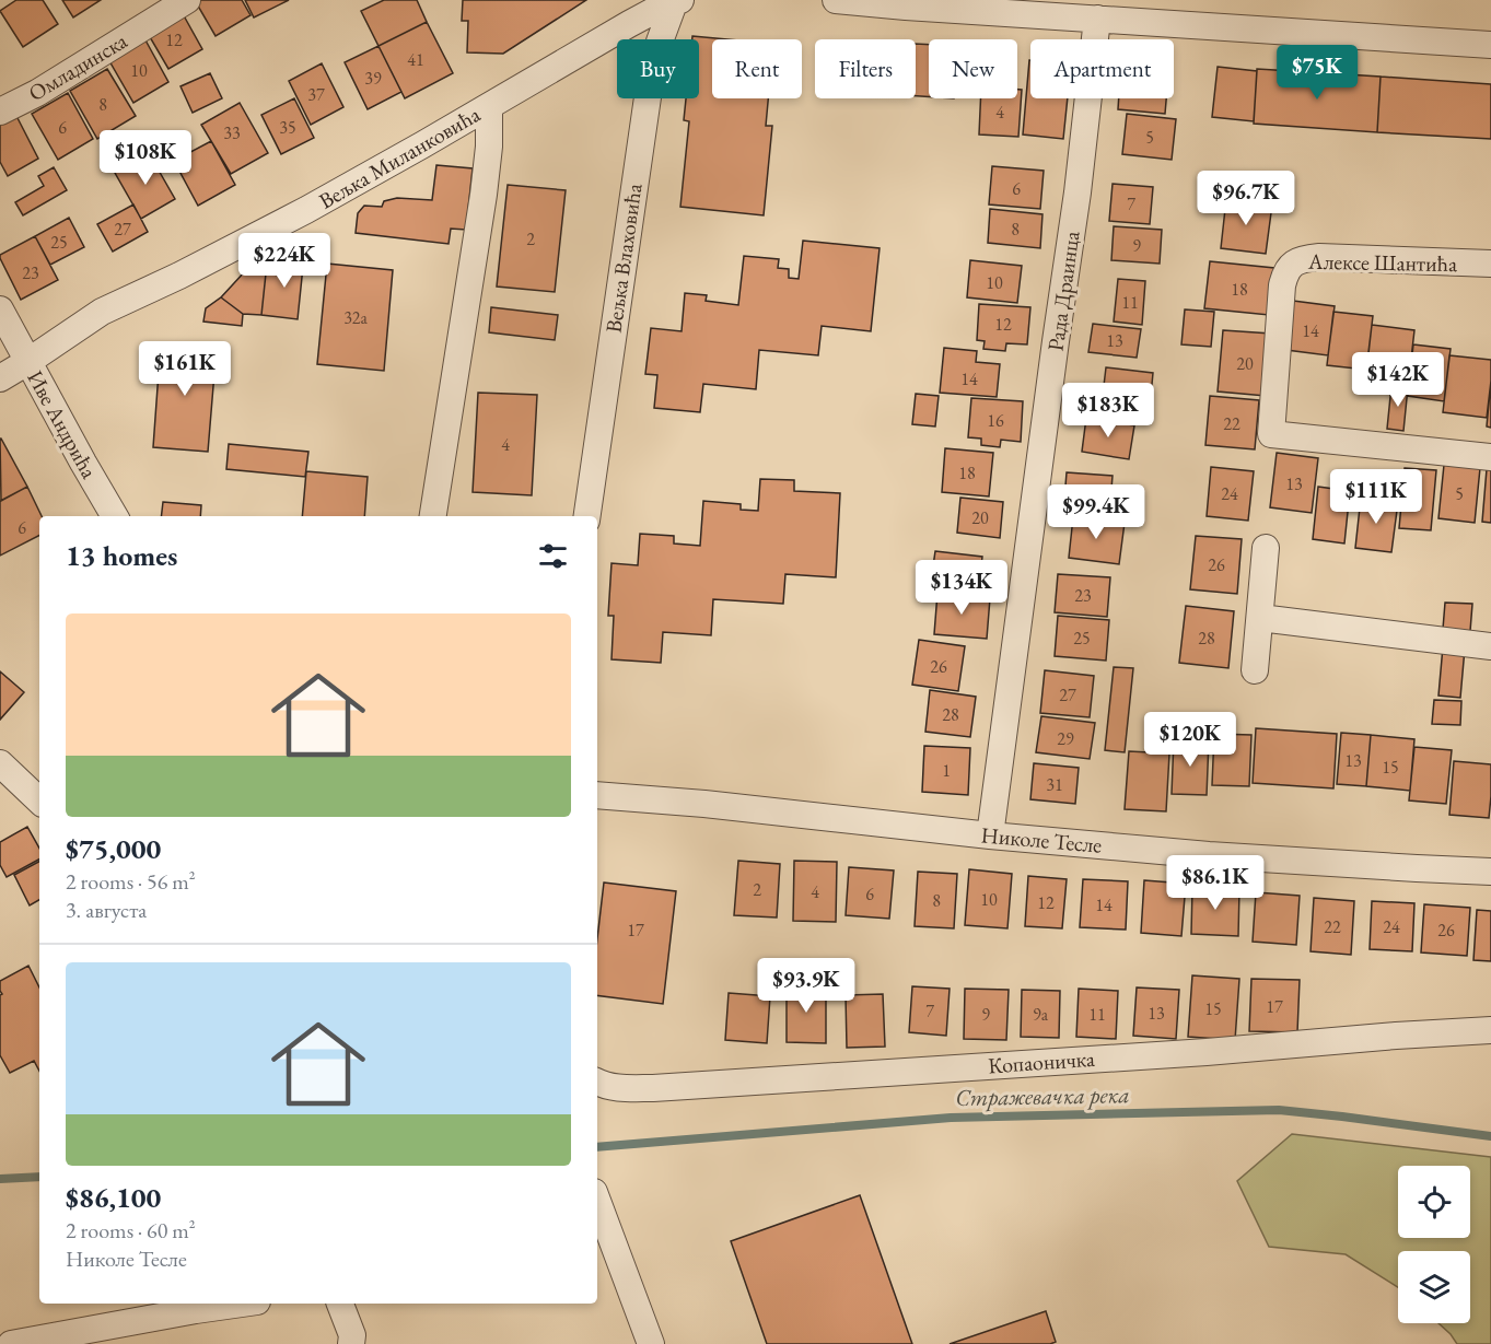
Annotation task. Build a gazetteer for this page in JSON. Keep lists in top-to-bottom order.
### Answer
{
  "streets": {
    "street": [
      "Омладинска",
      "Вељка Миланковића",
      "Вељка Влаховића",
      "Алексе Шантића",
      "Рада Драинца",
      "Иве Андрића",
      "Николе Тесле",
      "Копаоничка"
    ]
  },
  "crossings": [
    ["Вељка Миланковића", "Вељка Влаховића"],
    ["Вељка Миланковића", "Иве Андрића"],
    ["Рада Драинца", "Николе Тесле"]
  ],
  "water": ["Стражевачка река"],
  "house_numbers": [
    "12",
    "41",
    "10",
    "39",
    "37",
    "8",
    "4",
    "6",
    "35",
    "33",
    "5",
    "6",
    "7",
    "27",
    "8",
    "2",
    "25",
    "9",
    "23",
    "10",
    "18",
    "11",
    "32a",
    "12",
    "14",
    "13",
    "20",
    "14",
    "16",
    "22",
    "4",
    "18",
    "13",
    "24",
    "5",
    "20",
    "6",
    "26",
    "23",
    "25",
    "28",
    "26",
    "27",
    "28",
    "29",
    "13",
    "15",
    "1",
    "31",
    "2",
    "4",
    "6",
    "10",
    "8",
    "12",
    "14",
    "22",
    "24",
    "17",
    "26",
    "17",
    "15",
    "7",
    "13",
    "9",
    "9a",
    "11"
  ],
  "page": {
    "chip": [
      "Buy",
      "Rent",
      "Filters",
      "New",
      "Apartment"
    ],
    "price": [
      "$75K",
      "$108K",
      "$96.7K",
      "$224K",
      "$161K",
      "$142K",
      "$183K",
      "$111K",
      "$99.4K",
      "$134K",
      "$120K",
      "$86.1K",
      "$93.9K"
    ],
    "heading": "13 homes",
    "list": [
      {
        "name": "$75,000",
        "note": "2 rooms · 56 m² · 3. августа"
      },
      {
        "name": "$86,100",
        "note": "2 rooms · 60 m² · Николе Тесле"
      }
    ]
  }
}
